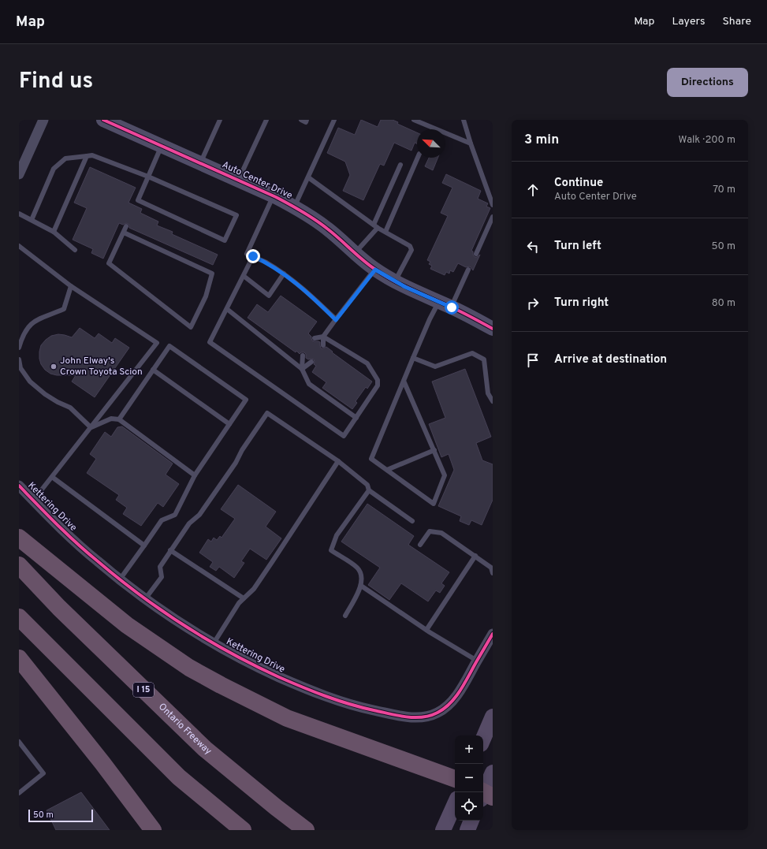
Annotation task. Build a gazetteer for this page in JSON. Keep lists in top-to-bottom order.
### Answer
{
  "streets": {
    "highway": ["I 15", "Ontario Freeway"],
    "street": ["Auto Center Drive", "Kettering Drive"]
  },
  "places": ["John Elway's Crown Toyota Scion"],
  "scale_bar": "50 m",
  "north": "top left",
  "page": {
    "header": "Map",
    "nav": ["Map", "Layers", "Share"],
    "title": "Find us",
    "buttons": "Directions",
    "heading": ["3 min", "Walk · 200 m"],
    "list": [
      ["Continue", "Auto Center Drive", "70 m"],
      ["Turn left", "50 m"],
      ["Turn right", "80 m"],
      "Arrive at destination"
    ],
    "map_buttons": ["+", "−"],
    "scale": "50 m"
  }
}
